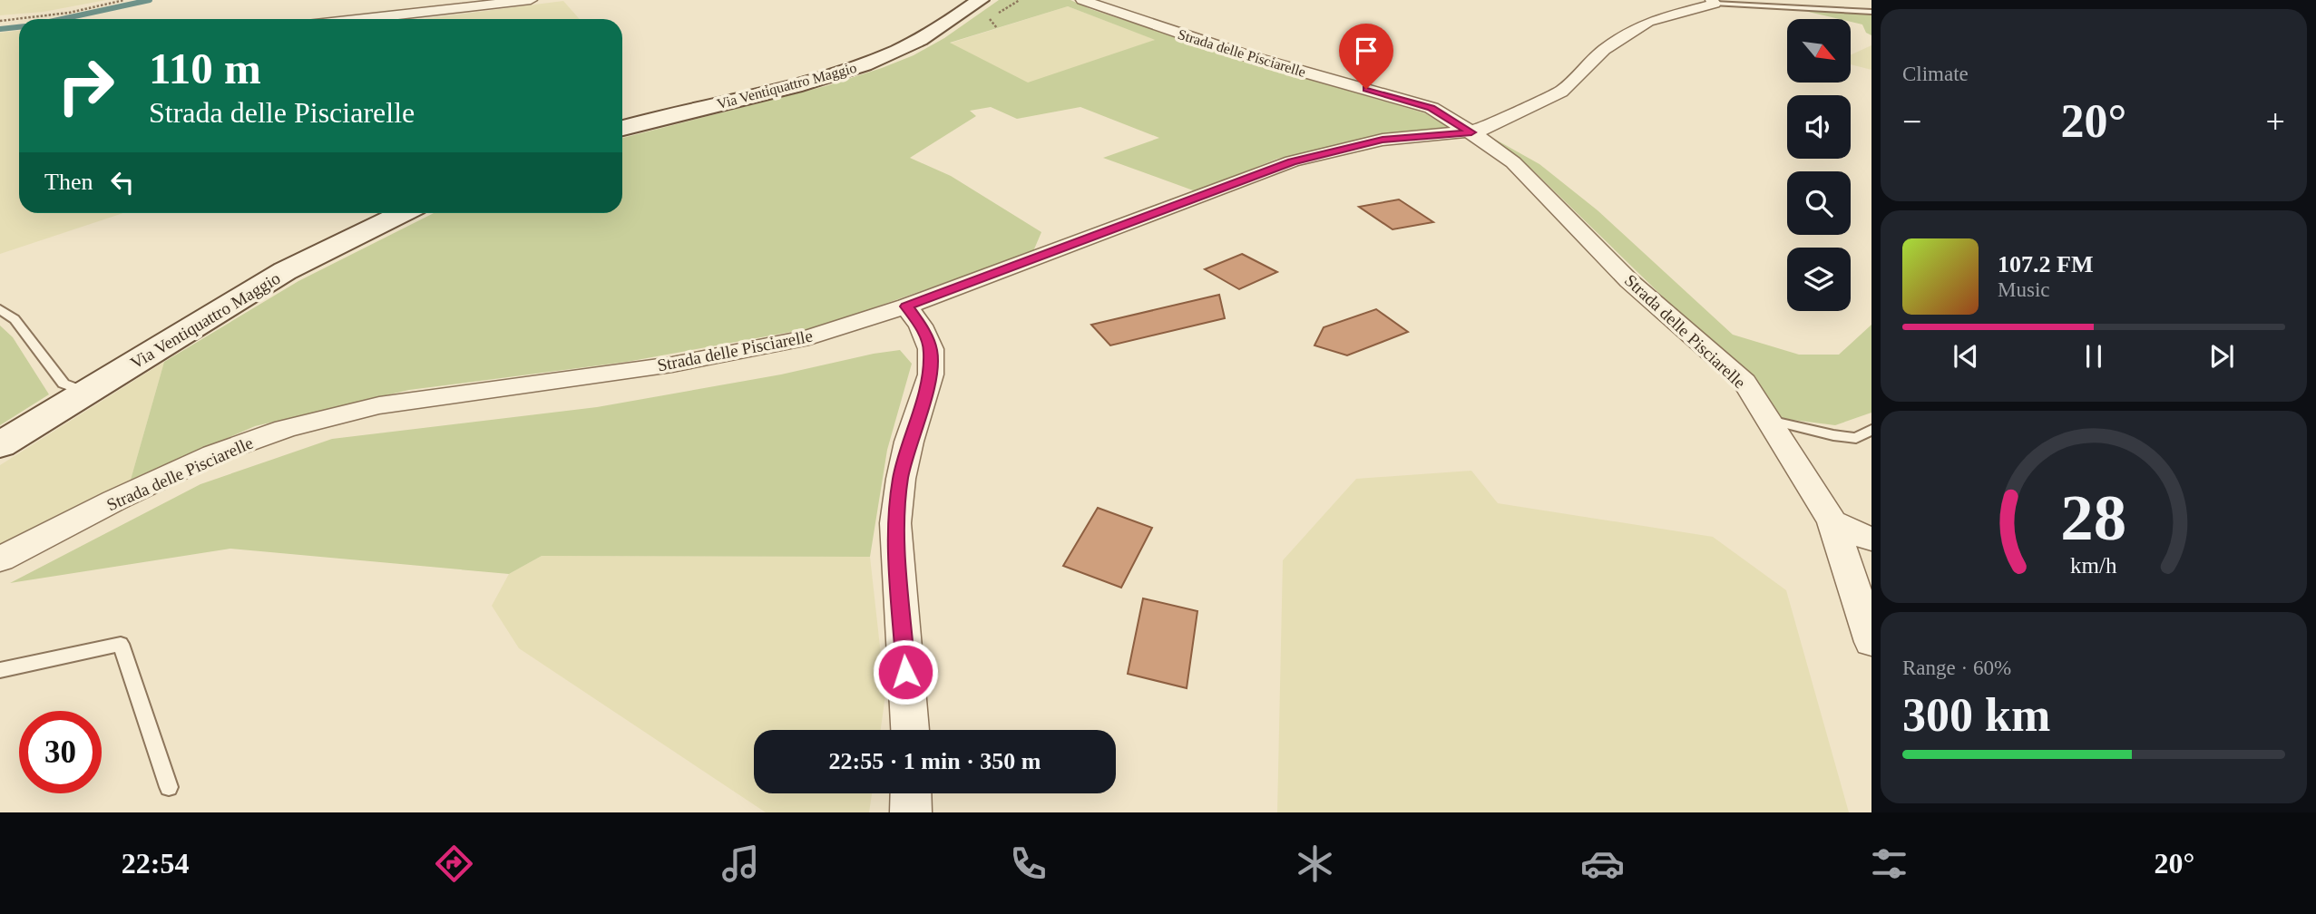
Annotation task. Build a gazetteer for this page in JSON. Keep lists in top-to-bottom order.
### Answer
{
  "streets": {
    "main road": ["Via Ventiquattro Maggio"],
    "street": ["Strada delle Pisciarelle"]
  },
  "north": "bottom right",
  "page": {
    "tile": [
      "Climate",
      ["Range · 60%", "300 km"]
    ],
    "turn": ["110 m", "Strada delle Pisciarelle"],
    "heat": ["−", "20°", "+"],
    "then": "Then",
    "song": ["107.2 FM", "Music"],
    "limit": "30",
    "trip": "22:55 · 1 min · 350 m",
    "tabs": ["22:54", "20°"],
    "gauge": ["28", "km/h"]
  }
}
